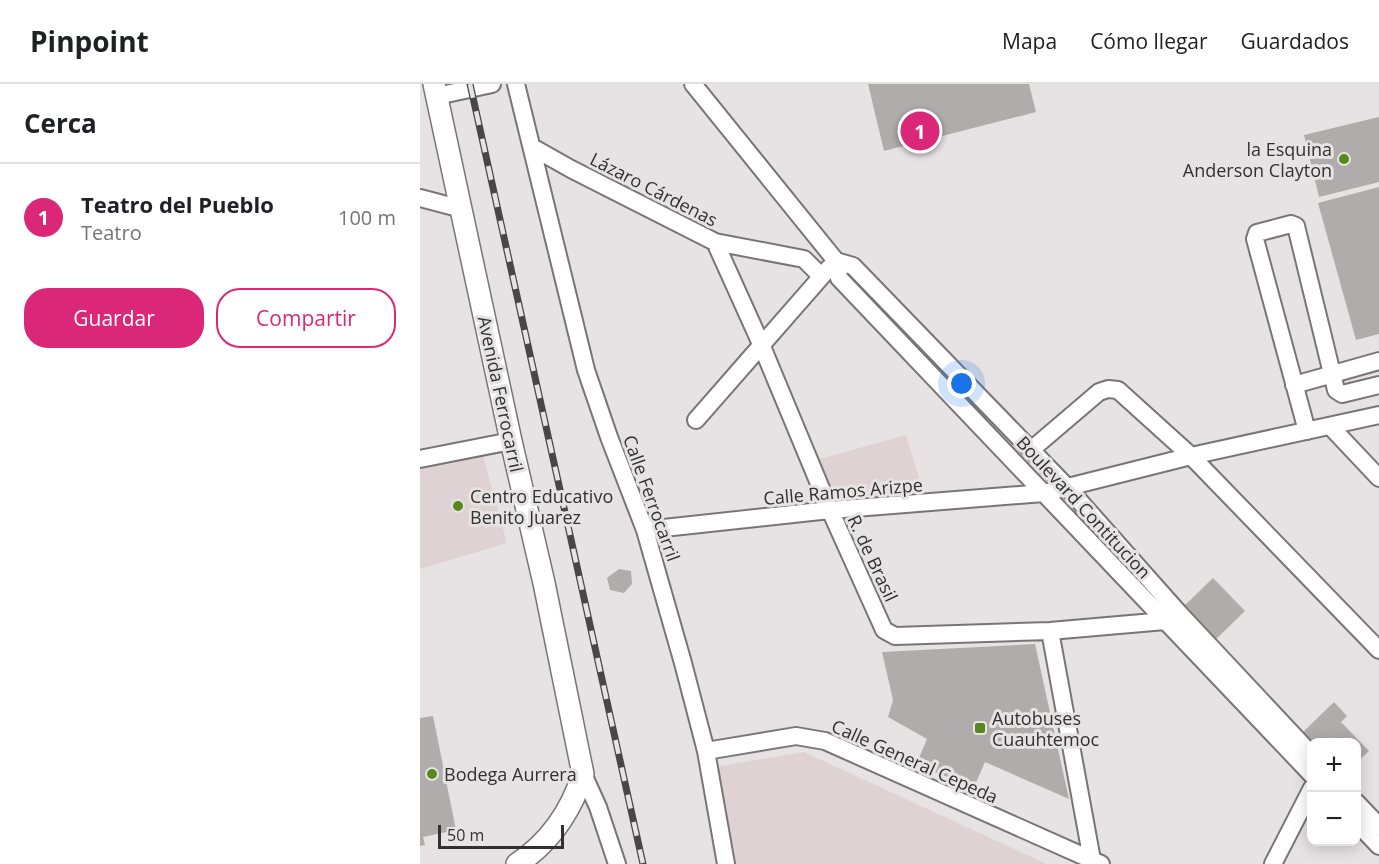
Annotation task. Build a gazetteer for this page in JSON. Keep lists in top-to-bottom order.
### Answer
{
  "streets": {
    "main road": ["Avenida Ferrocarril"],
    "street": [
      "Lázaro Cárdenas",
      "Calle Ramos Arizpe",
      "Calle Ferrocarril",
      "Boulevard Contitucion",
      "R. de Brasil",
      "Calle General Cepeda"
    ]
  },
  "crossings": [
    ["Lázaro Cárdenas", "Calle Ferrocarril"],
    ["Lázaro Cárdenas", "R. de Brasil"],
    ["Calle Ramos Arizpe", "Calle Ferrocarril"],
    ["Calle Ramos Arizpe", "Boulevard Contitucion"],
    ["Calle Ramos Arizpe", "R. de Brasil"],
    ["Calle Ferrocarril", "Calle General Cepeda"],
    ["Boulevard Contitucion", "R. de Brasil"]
  ],
  "places": {
    "other": ["la Esquina Anderson Clayton", "Centro Educativo Benito Juarez", "Bodega Aurrera"],
    "transit": ["Autobuses Cuauhtemoc"]
  },
  "scale_bar": "50 m",
  "page": {
    "header": "Pinpoint",
    "nav": ["Mapa", "Cómo llegar", "Guardados"],
    "heading": "Cerca",
    "pins": "1",
    "list": [
      {
        "mark": "1",
        "name": "Teatro del Pueblo",
        "note": "Teatro",
        "value": "100 m"
      }
    ],
    "buttons": ["Guardar", "Compartir"],
    "map_buttons": ["+", "−"],
    "scale": "50 m"
  }
}
